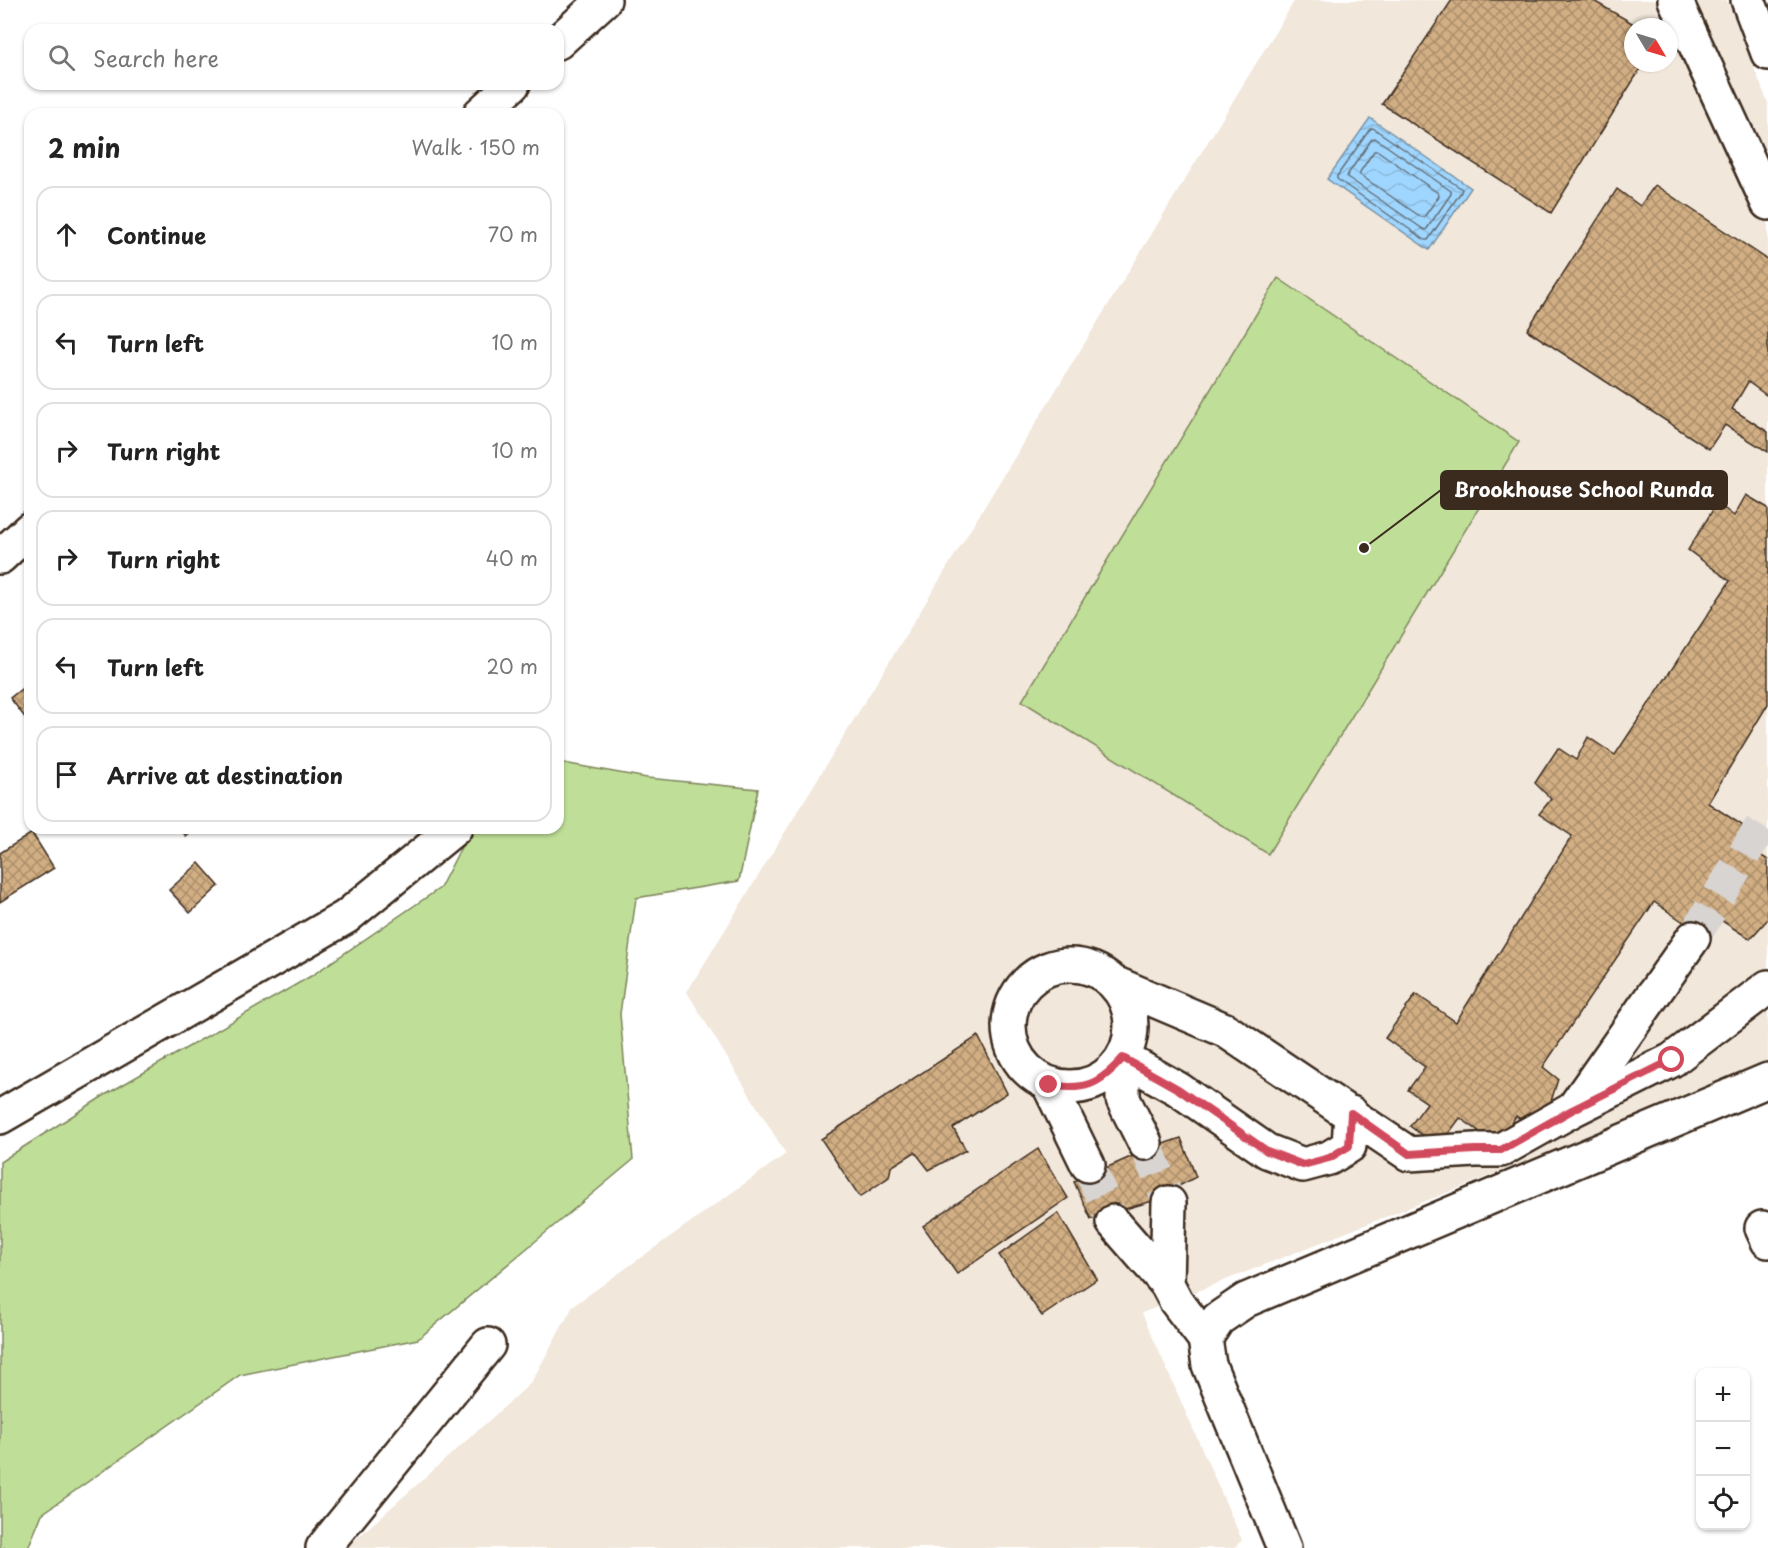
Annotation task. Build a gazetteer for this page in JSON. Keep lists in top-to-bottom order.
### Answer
{
  "places": ["Brookhouse School Runda"],
  "north": "bottom right",
  "page": {
    "search": "Search here",
    "heading": ["2 min", "Walk · 150 m"],
    "list": [
      ["Continue", "70 m"],
      ["Turn left", "10 m"],
      ["Turn right", "10 m"],
      ["Turn right", "40 m"],
      ["Turn left", "20 m"],
      "Arrive at destination"
    ],
    "map_buttons": ["+", "−"]
  }
}
